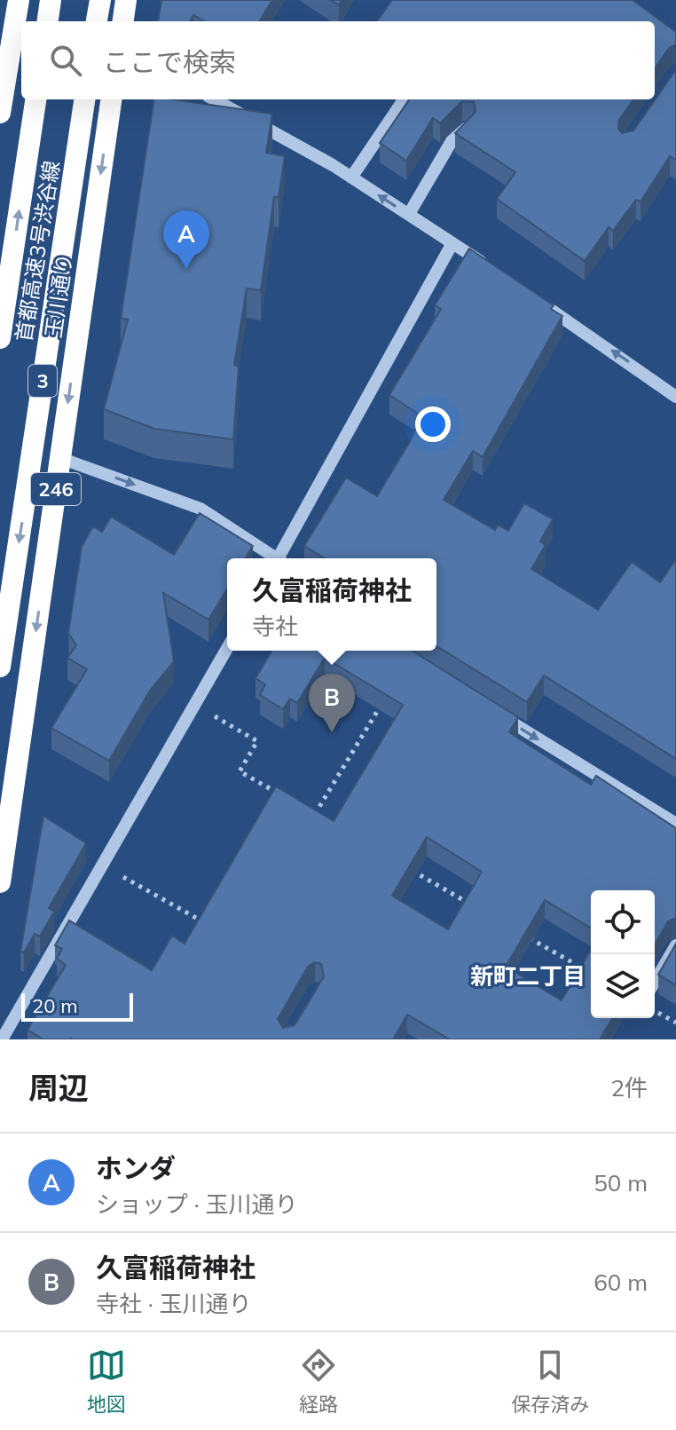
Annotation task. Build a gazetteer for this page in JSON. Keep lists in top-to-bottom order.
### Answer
{
  "streets": {
    "highway": [
      "首都高速3号渋谷線",
      "玉川通り",
      "3",
      "246"
    ]
  },
  "one_way": ["玉川通り"],
  "districts": ["新町二丁目"],
  "scale_bar": "20 m",
  "page": {
    "search": "ここで検索",
    "pins": ["A", "B"],
    "popup": ["久富稲荷神社", "寺社"],
    "scale": "20 m",
    "heading": ["周辺", "2件"],
    "list": [
      {
        "mark": "A",
        "name": "ホンダ",
        "note": "ショップ · 玉川通り",
        "value": "50 m"
      },
      {
        "mark": "B",
        "name": "久富稲荷神社",
        "note": "寺社 · 玉川通り",
        "value": "60 m"
      }
    ],
    "nav": ["地図", "経路", "保存済み"]
  }
}
